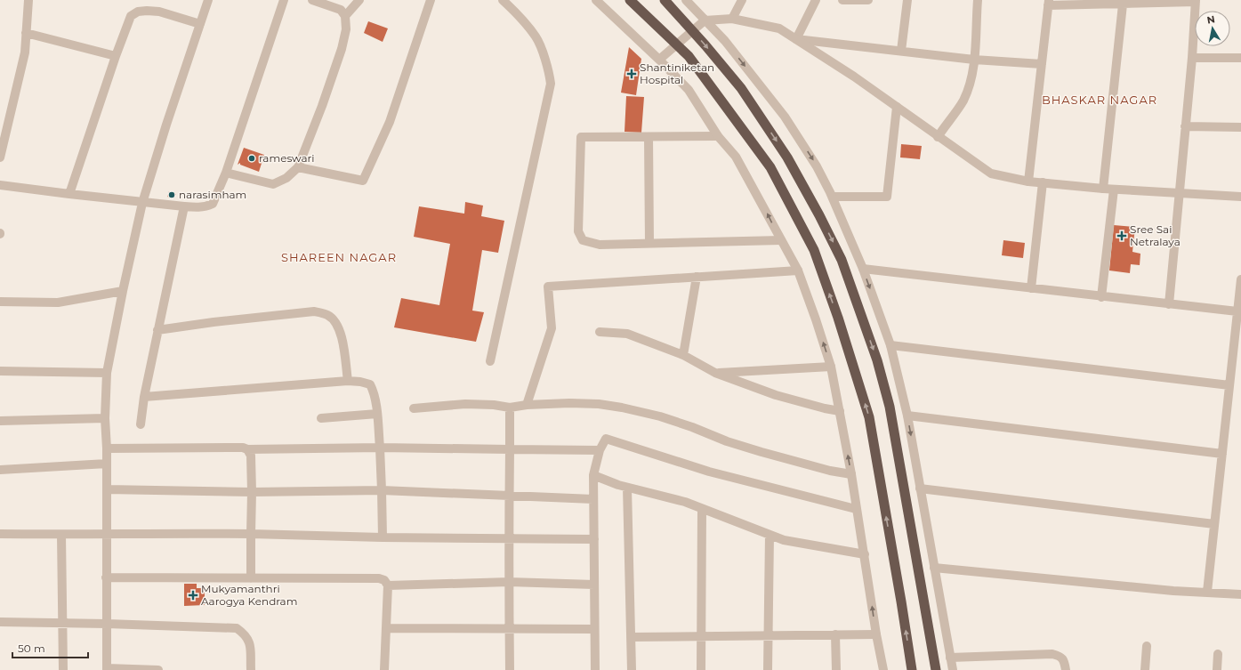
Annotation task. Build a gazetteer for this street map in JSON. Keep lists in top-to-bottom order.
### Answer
{
  "districts": ["BHASKAR NAGAR", "SHAREEN NAGAR"],
  "places": {
    "health": ["Shantiniketan Hospital", "Sree Sai Netralaya", "Mukyamanthri Aarogya Kendram"],
    "other": ["rameswari", "narasimham"]
  },
  "scale_bar": "50 m",
  "north": "top"
}
